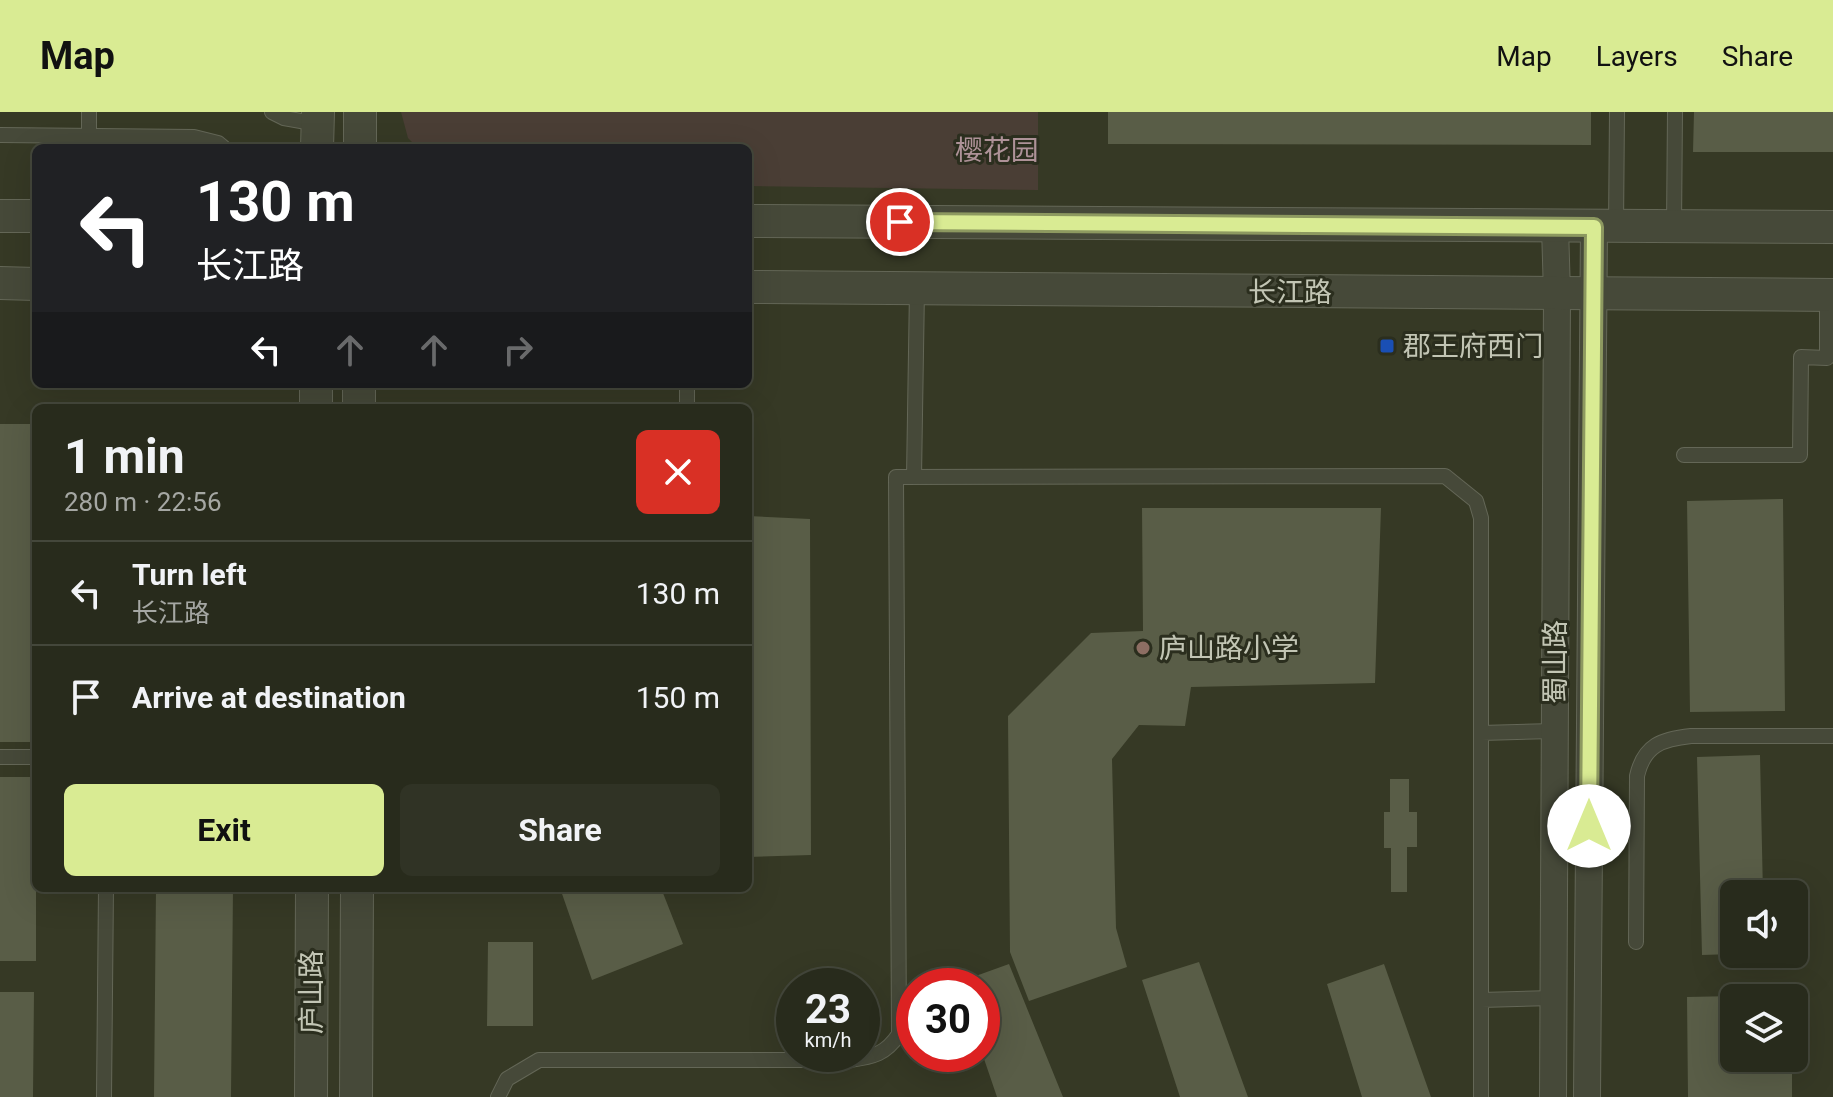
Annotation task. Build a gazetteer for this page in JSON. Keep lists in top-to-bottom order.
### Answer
{
  "streets": {
    "street": ["长江路", "蜀山路", "庐山路"]
  },
  "crossings": [
    ["长江路", "蜀山路"]
  ],
  "parks": ["樱花园"],
  "places": {
    "transit": ["郡王府西门"],
    "other": ["庐山路小学"]
  },
  "page": {
    "header": "Map",
    "nav": ["Map", "Layers", "Share"],
    "turn": ["130 m", "长江路"],
    "heading": ["1 min", "280 m · 22:56"],
    "list": [
      {
        "name": "Turn left",
        "note": "长江路",
        "value": "130 m"
      },
      {
        "name": "Arrive at destination",
        "value": "150 m"
      }
    ],
    "buttons": ["Exit", "Share"],
    "speed": "23 km/h",
    "limit": "30"
  }
}
